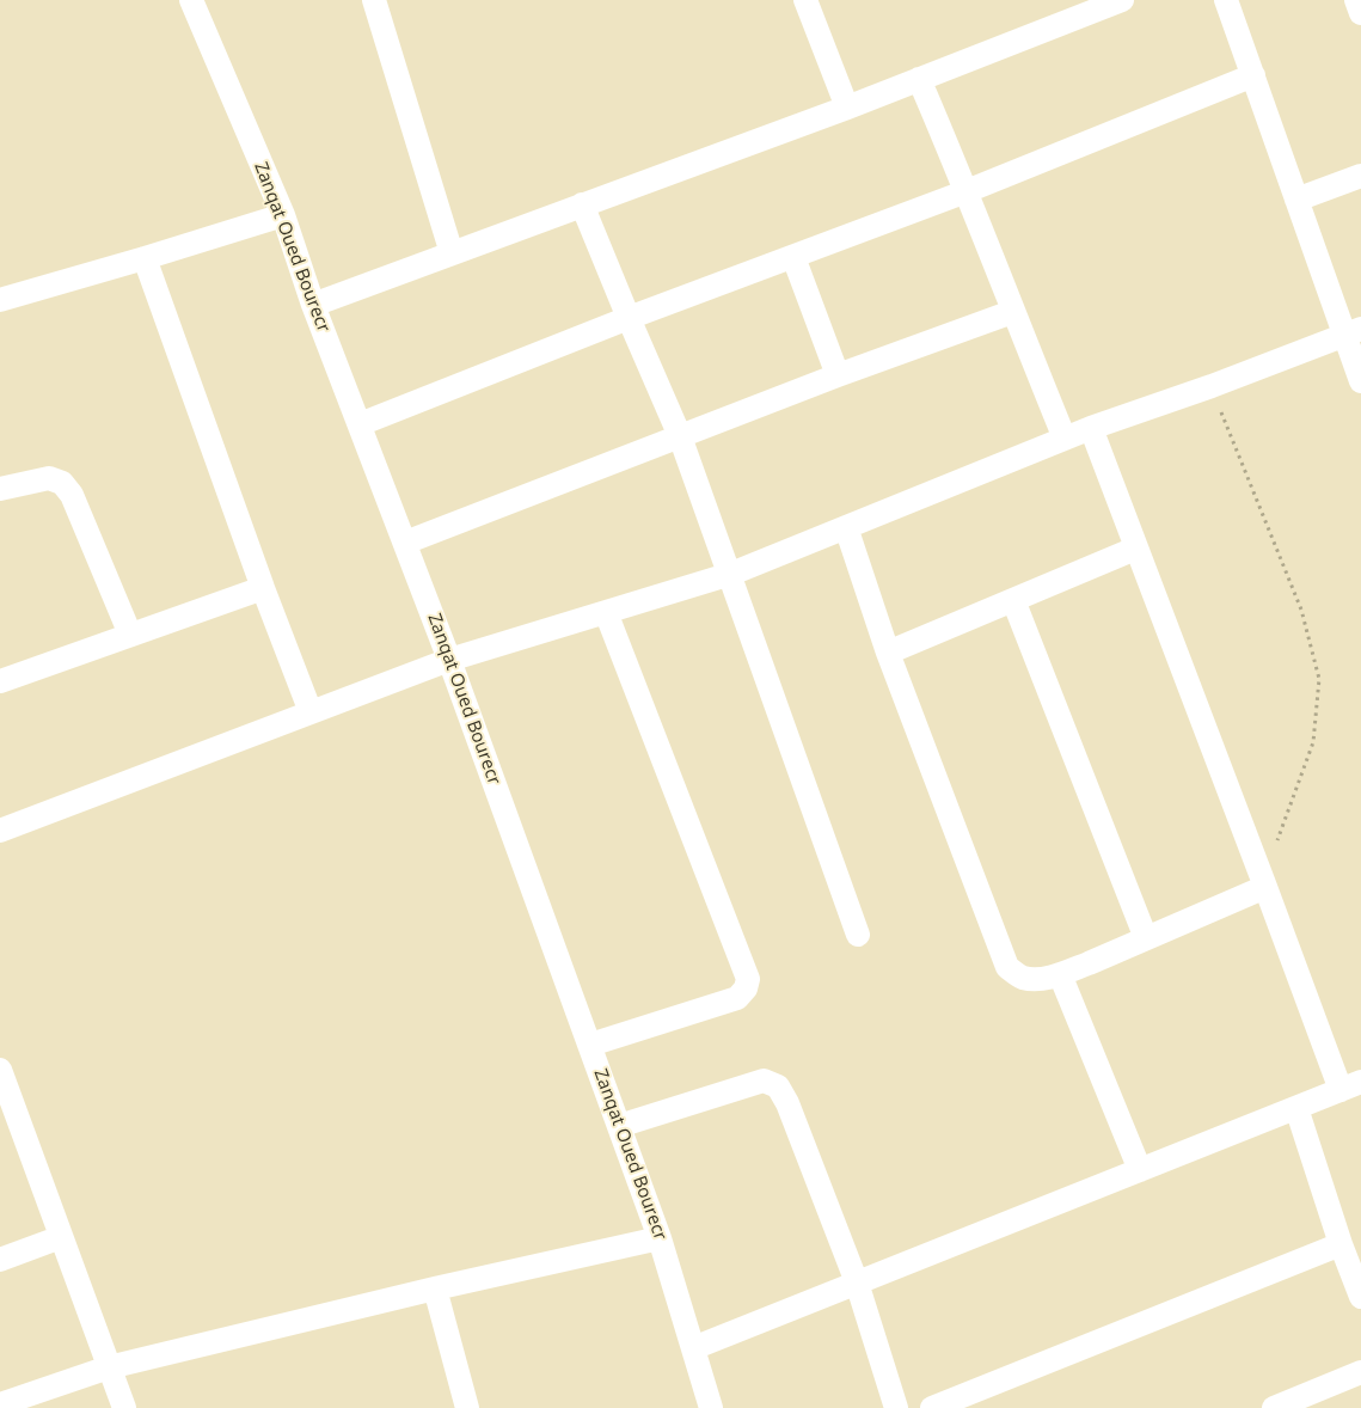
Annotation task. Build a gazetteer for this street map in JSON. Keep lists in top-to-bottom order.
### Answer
{
  "streets": {
    "street": ["Zanqat Oued Bourecr"]
  }
}
